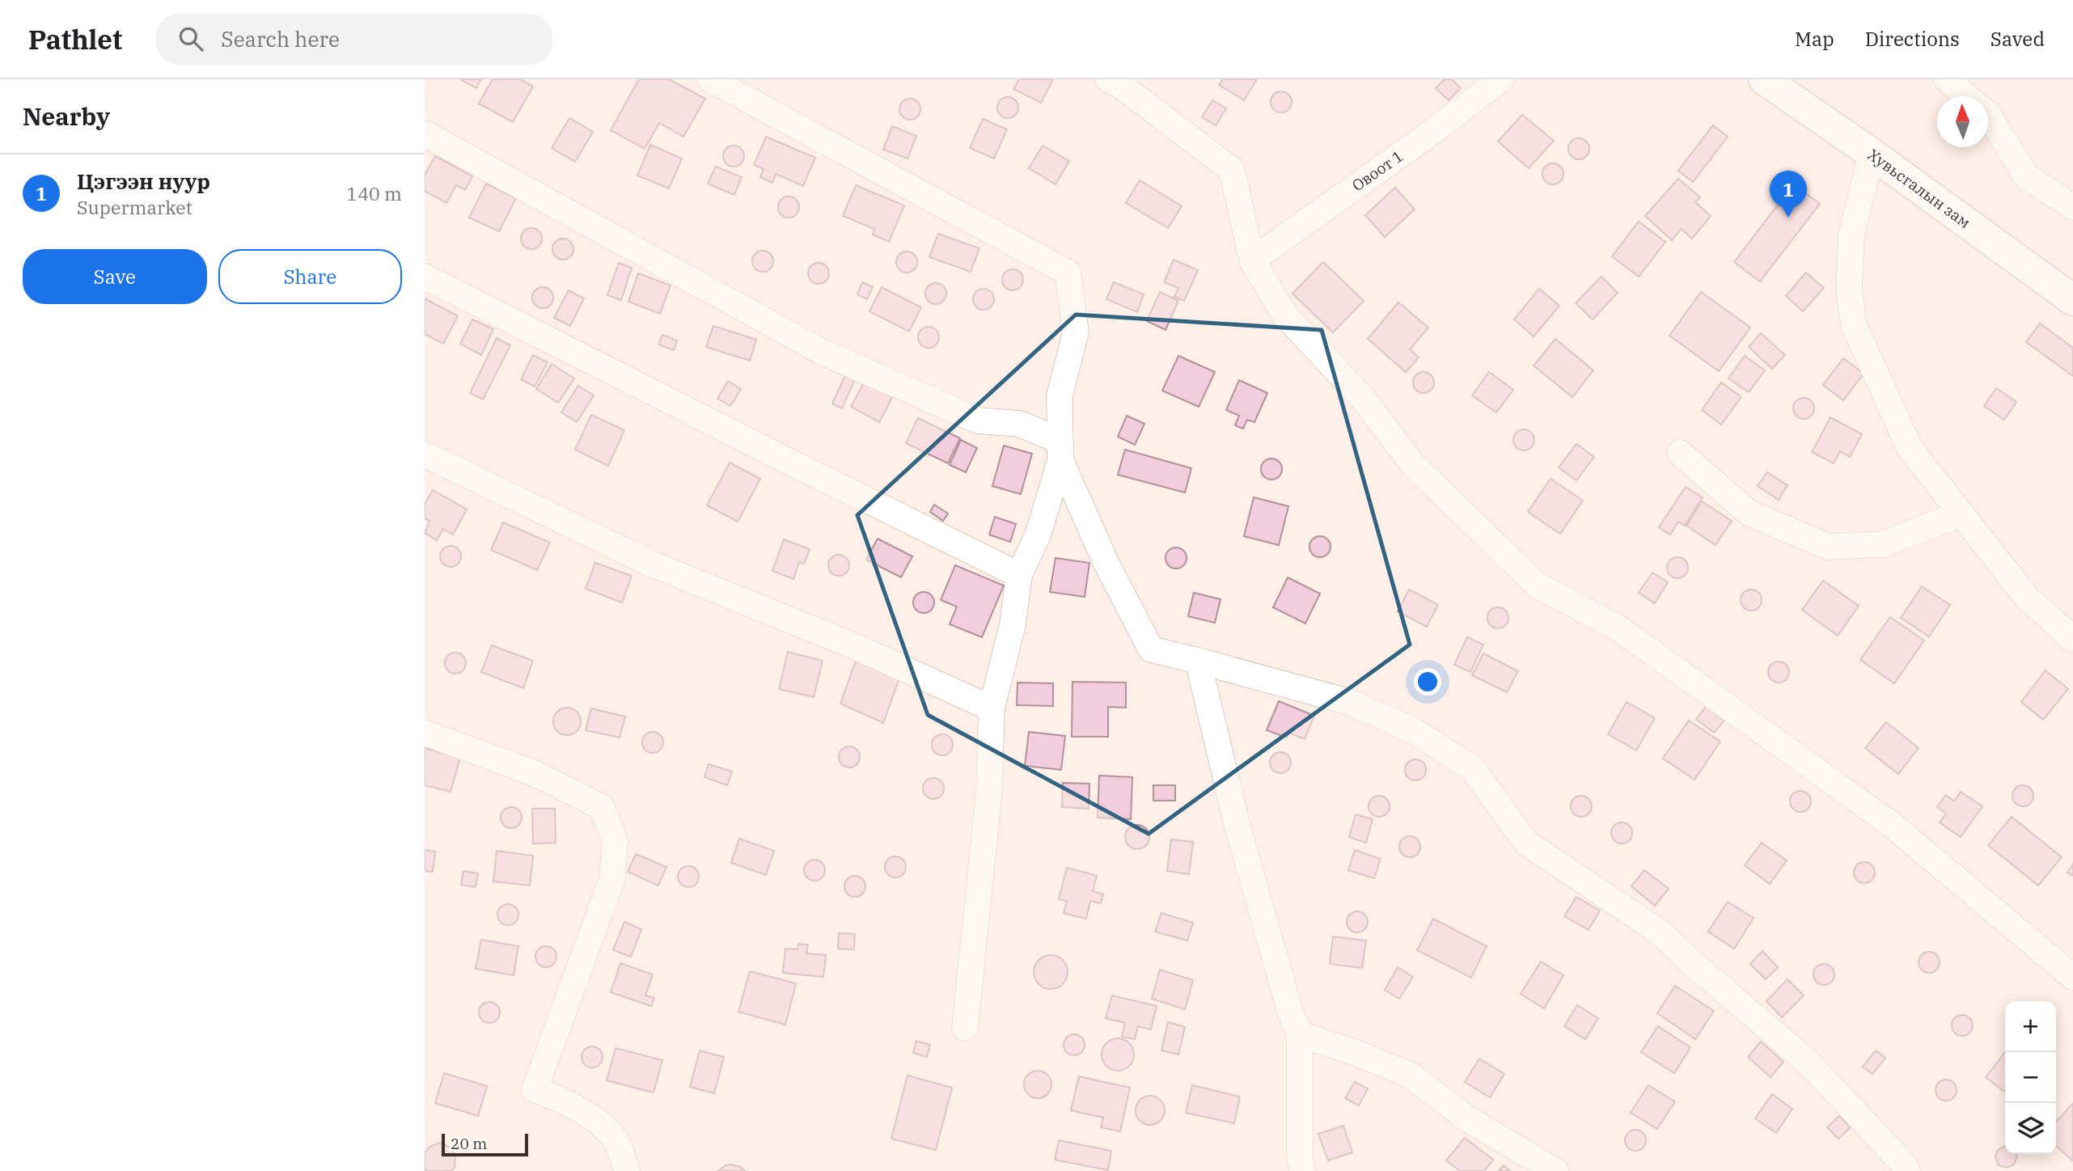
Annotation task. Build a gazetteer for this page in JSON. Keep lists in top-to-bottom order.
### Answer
{
  "streets": {
    "main road": ["Хувьсгалын зам"],
    "street": ["Овоот 1"]
  },
  "scale_bar": "20 m",
  "north": "top",
  "page": {
    "header": "Pathlet",
    "search": "Search here",
    "nav": ["Map", "Directions", "Saved"],
    "heading": "Nearby",
    "list": [
      {
        "mark": "1",
        "name": "Цэгээн нуур",
        "note": "Supermarket",
        "value": "140 m"
      }
    ],
    "pins": "1",
    "buttons": ["Save", "Share"],
    "map_buttons": ["+", "−"],
    "scale": "20 m"
  }
}
